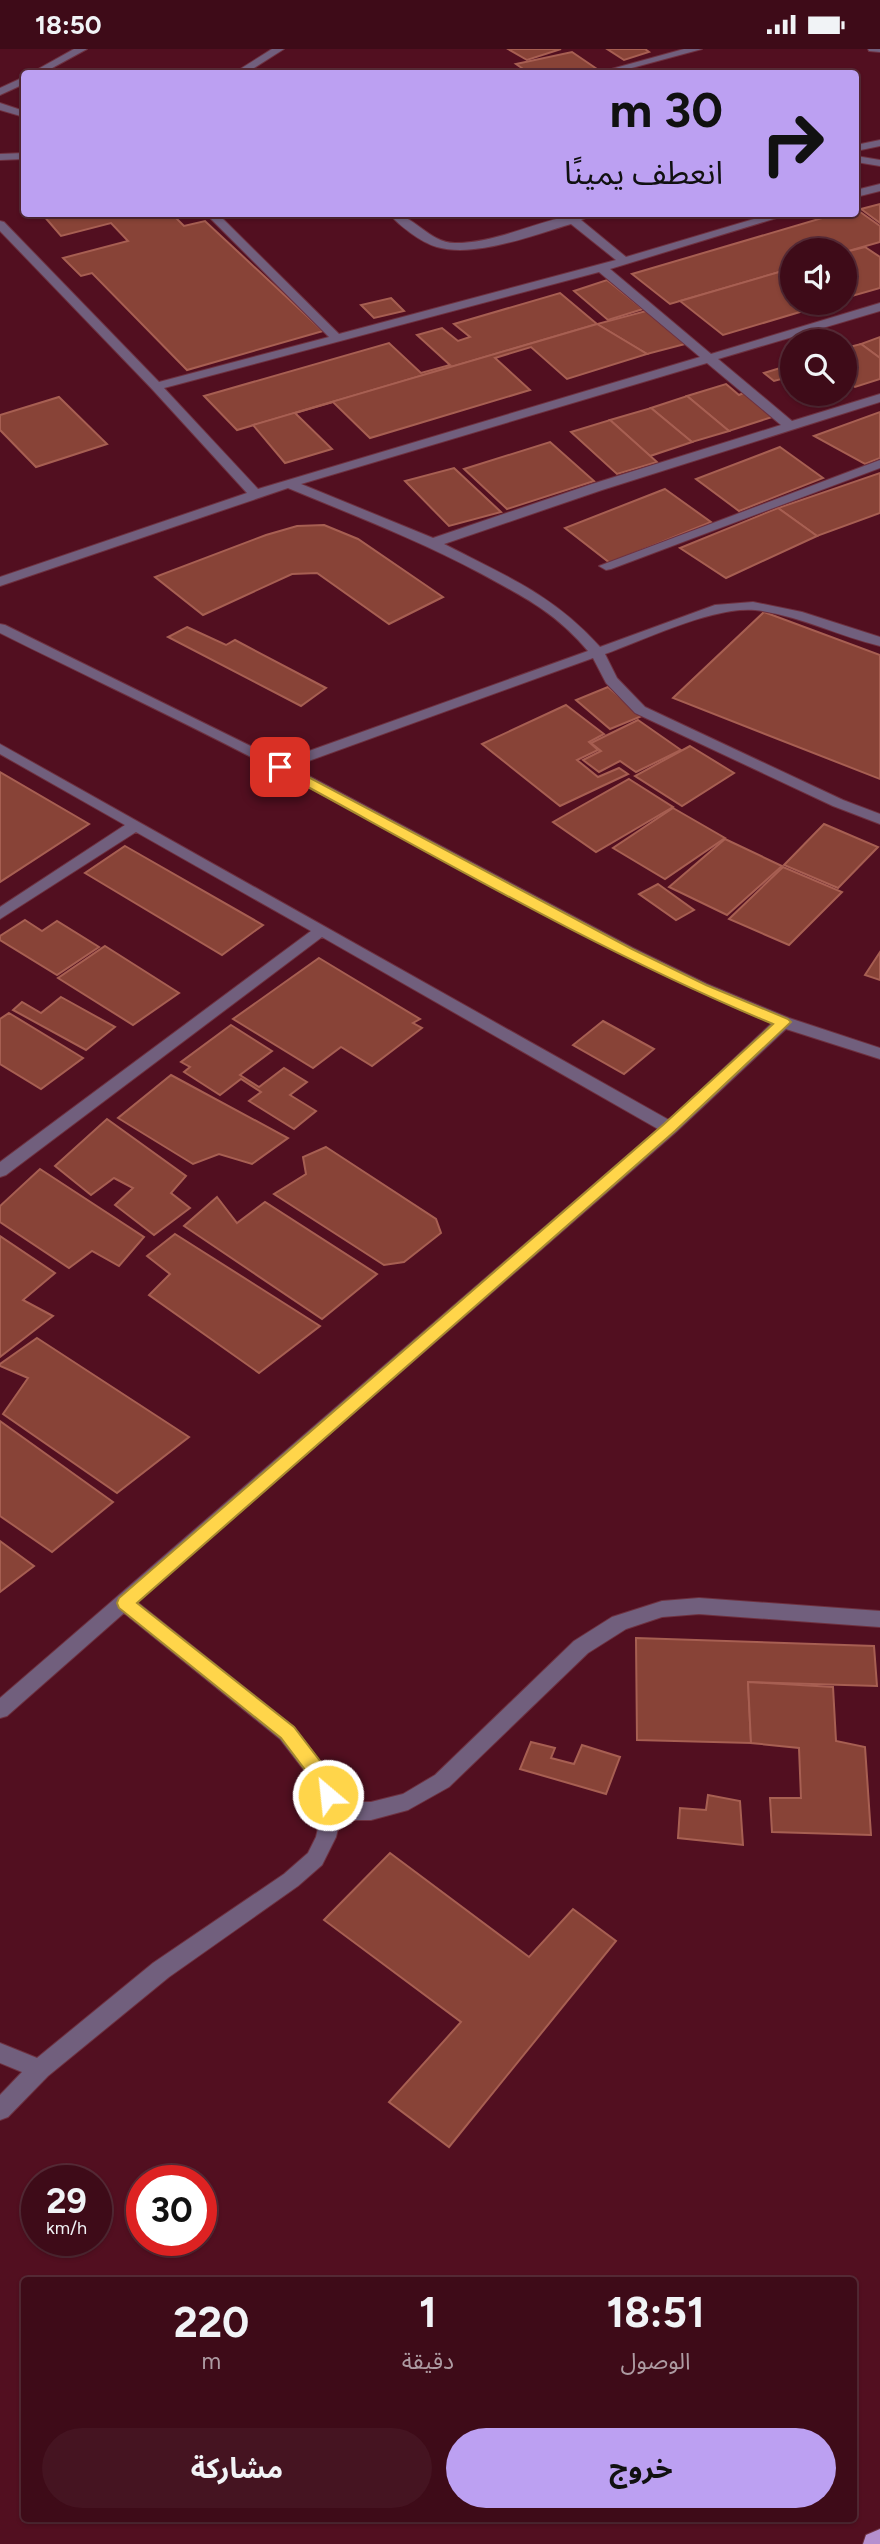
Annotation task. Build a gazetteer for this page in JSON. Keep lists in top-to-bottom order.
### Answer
{
  "page": {
    "status": "18:50",
    "turn": ["30 m", "انعطف يمينًا"],
    "speed": "29 km/h",
    "limit": "30",
    "eta": [
      "18:51",
      "الوصول",
      "1",
      "دقيقة",
      "220",
      "m"
    ],
    "buttons": ["خروج", "مشاركة"]
  }
}
